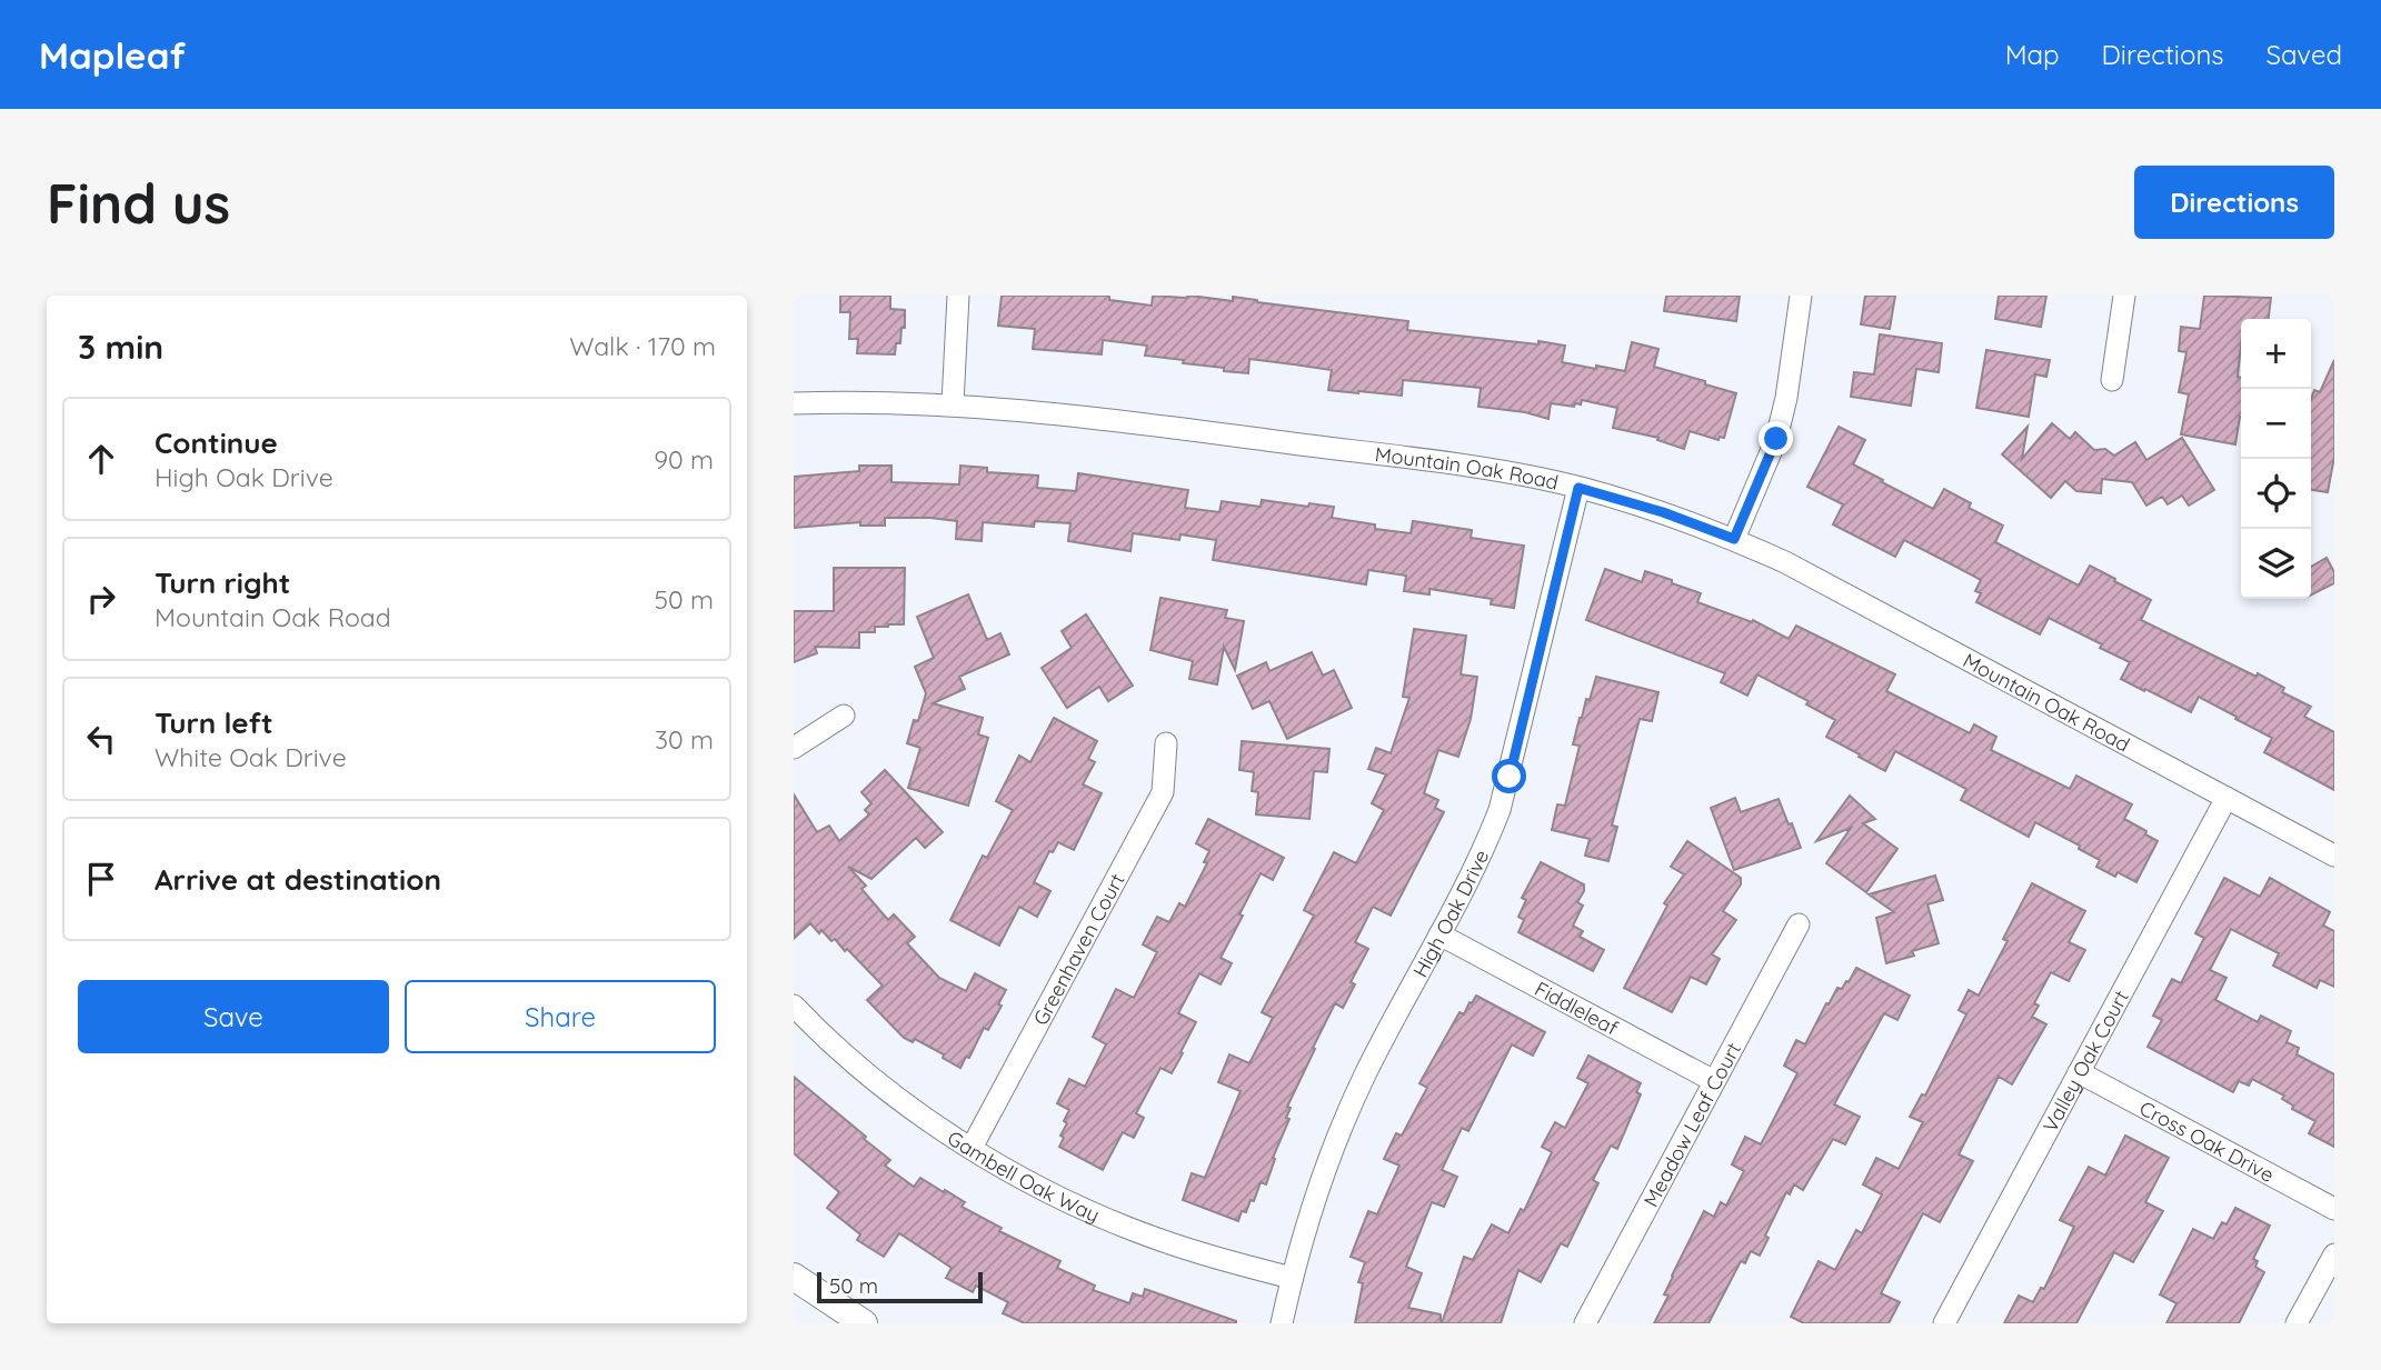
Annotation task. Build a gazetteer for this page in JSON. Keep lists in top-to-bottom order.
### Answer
{
  "streets": {
    "street": [
      "Mountain Oak Road",
      "High Oak Drive",
      "Greenhaven Court",
      "Fiddleleaf",
      "Valley Oak Court",
      "Meadow Leaf Court",
      "Cross Oak Drive",
      "Gambell Oak Way"
    ]
  },
  "crossings": [
    ["Mountain Oak Road", "High Oak Drive"],
    ["Mountain Oak Road", "Valley Oak Court"],
    ["High Oak Drive", "Fiddleleaf"],
    ["High Oak Drive", "Gambell Oak Way"],
    ["Greenhaven Court", "Gambell Oak Way"],
    ["Fiddleleaf", "Meadow Leaf Court"],
    ["Valley Oak Court", "Cross Oak Drive"]
  ],
  "scale_bar": "50 m",
  "page": {
    "header": "Mapleaf",
    "nav": ["Map", "Directions", "Saved"],
    "buttons": [
      "Directions",
      ["Save", "Share"]
    ],
    "title": "Find us",
    "heading": ["3 min", "Walk · 170 m"],
    "map_buttons": ["+", "−"],
    "list": [
      ["Continue", "High Oak Drive", "90 m"],
      ["Turn right", "Mountain Oak Road", "50 m"],
      ["Turn left", "White Oak Drive", "30 m"],
      "Arrive at destination"
    ],
    "scale": "50 m"
  }
}
